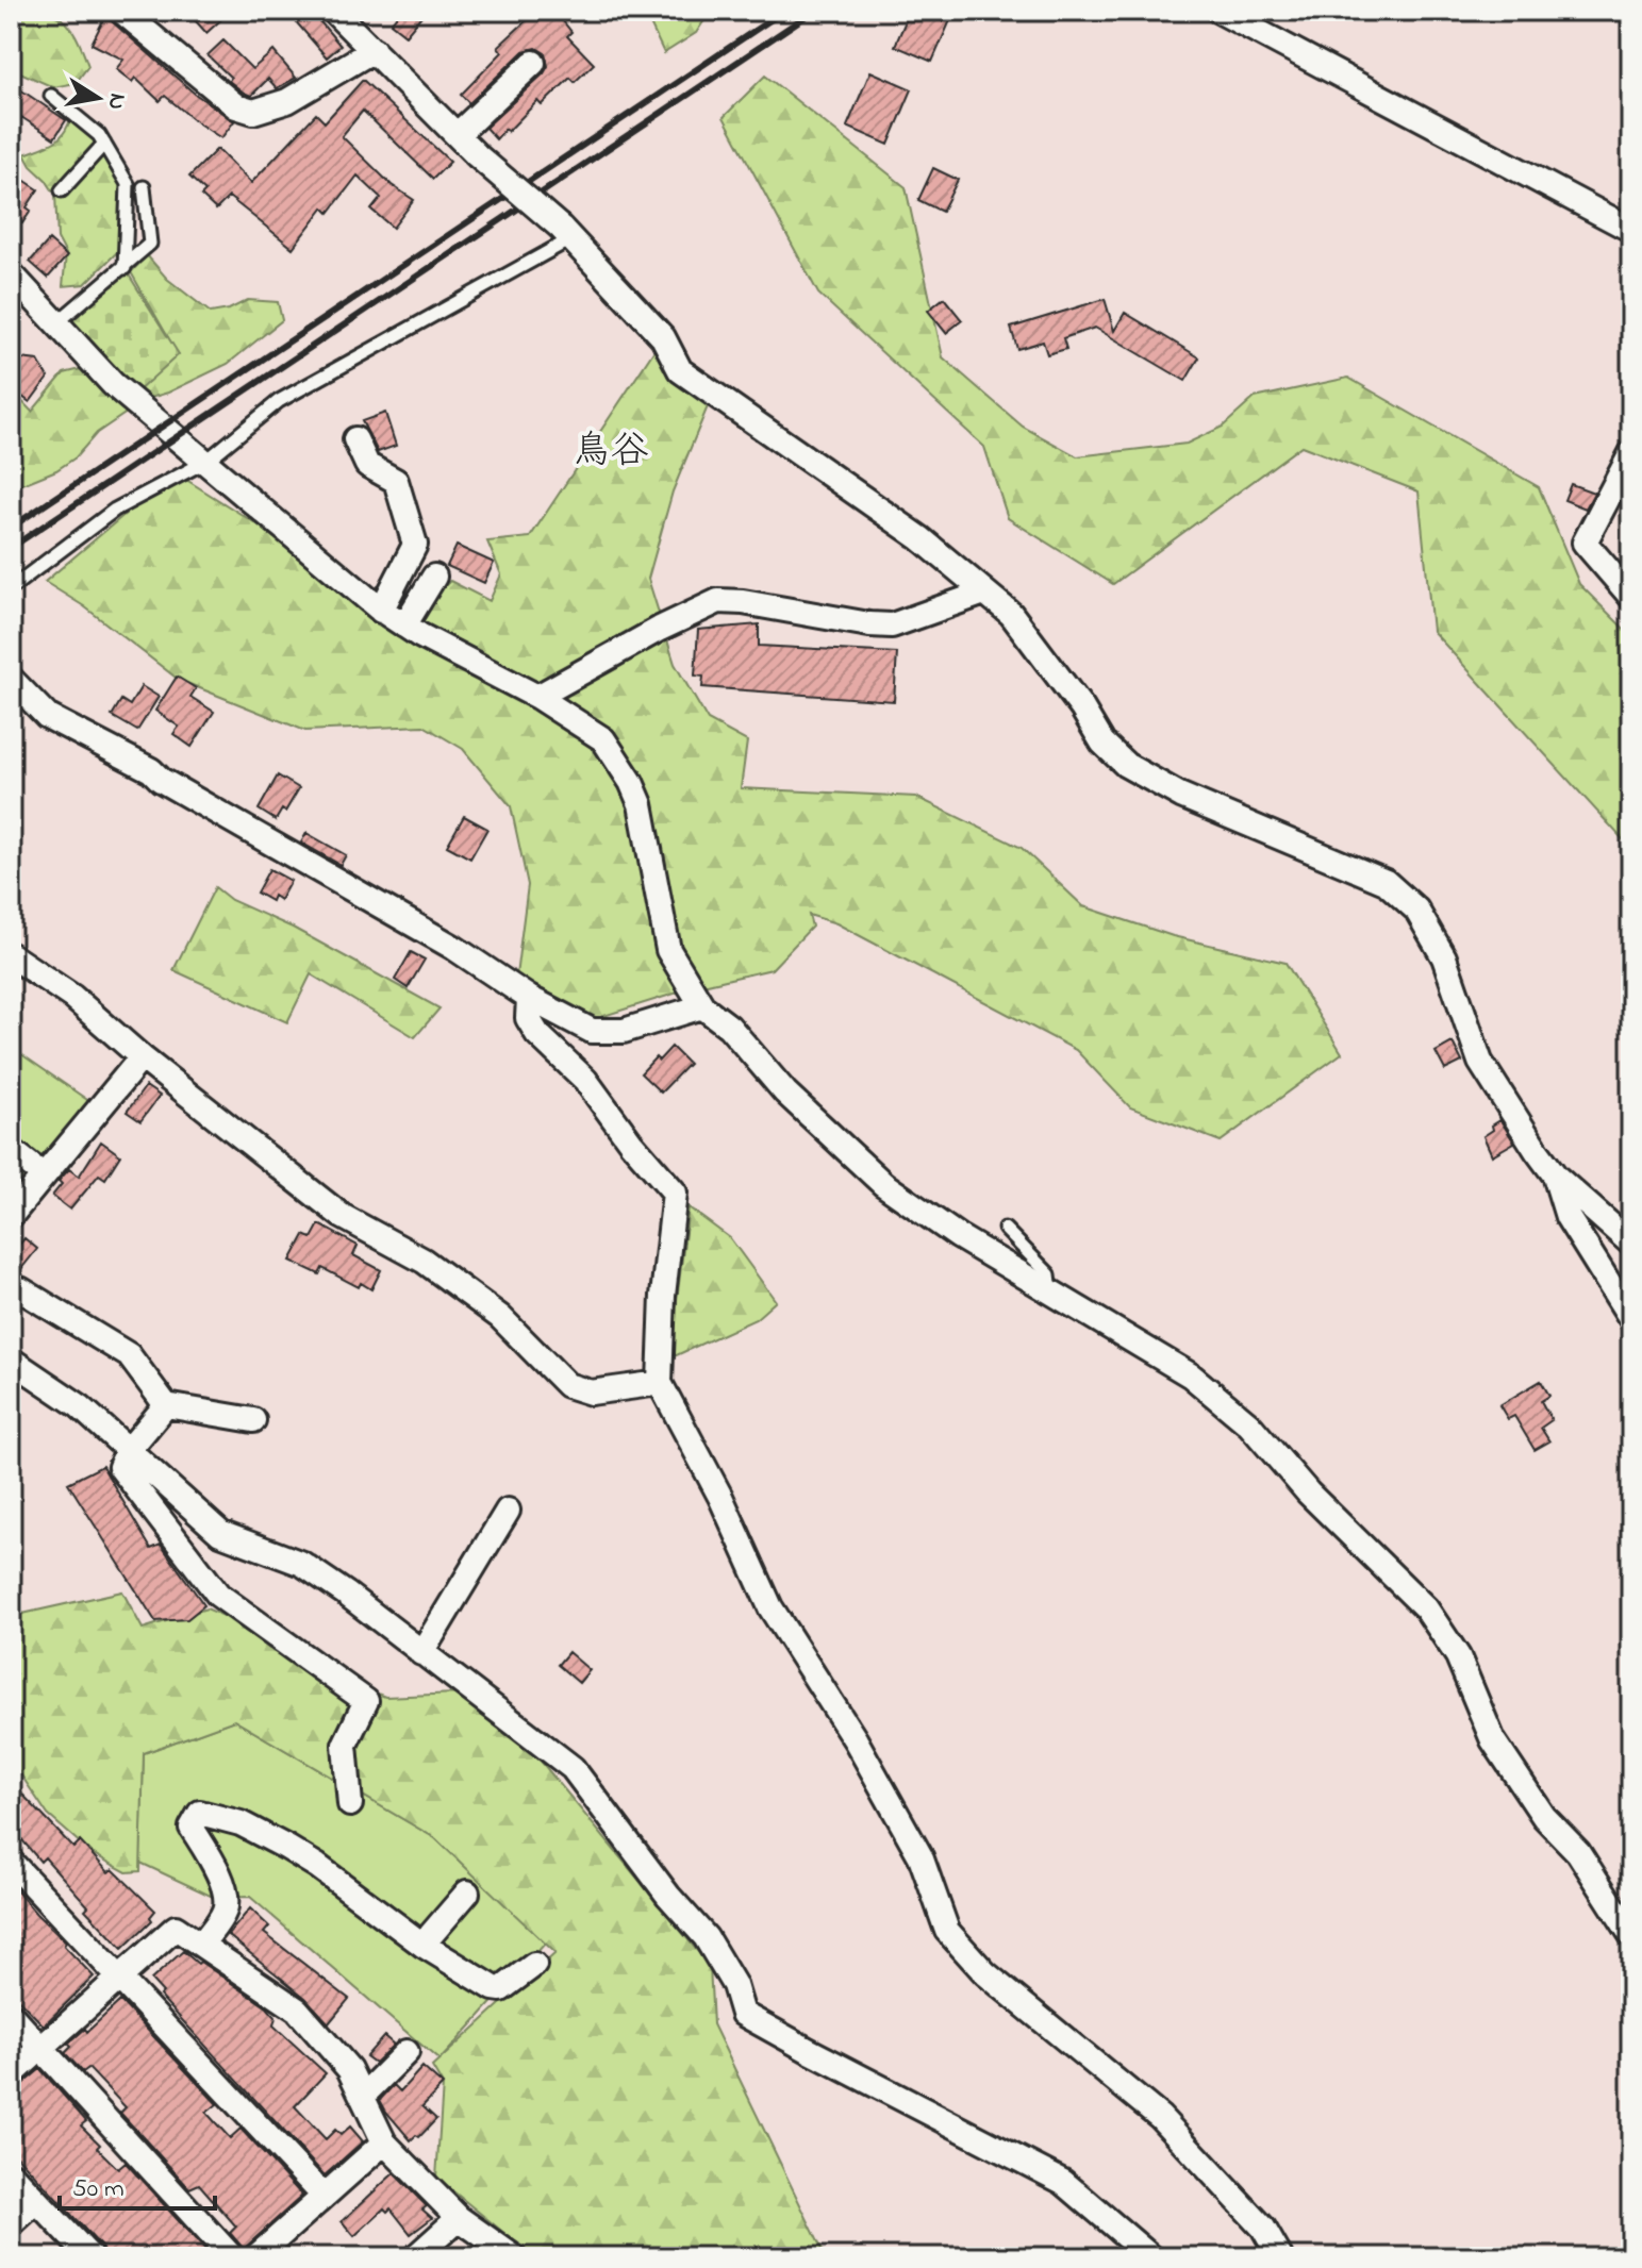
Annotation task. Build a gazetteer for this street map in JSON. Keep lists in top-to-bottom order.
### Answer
{
  "districts": ["鳥谷"],
  "scale_bar": "50 m",
  "north": "right"
}
